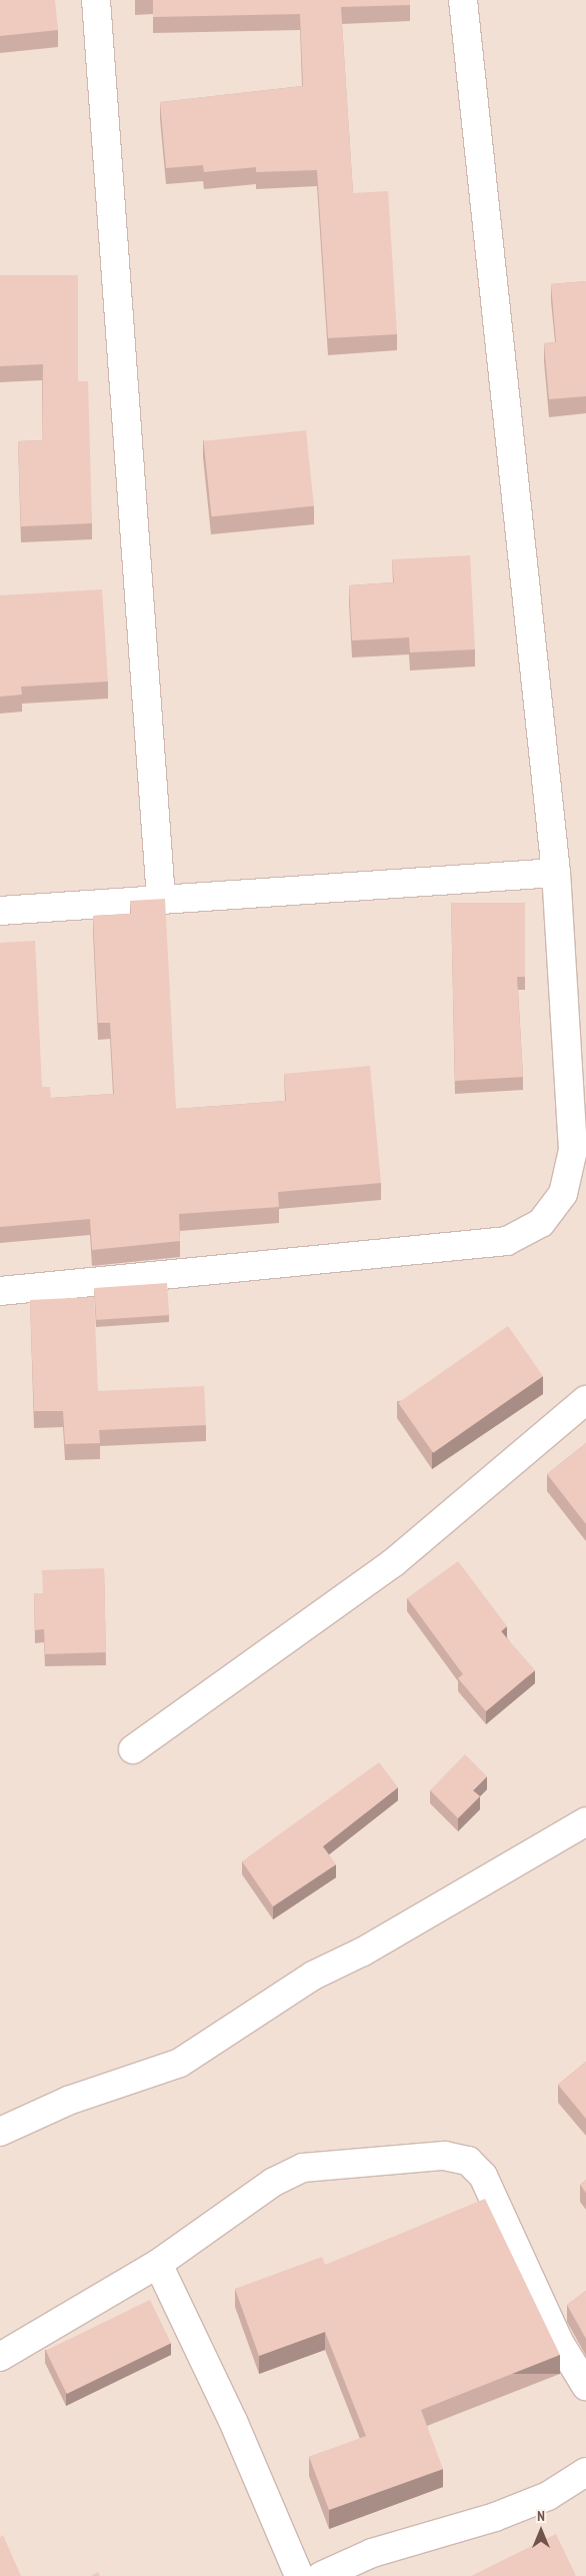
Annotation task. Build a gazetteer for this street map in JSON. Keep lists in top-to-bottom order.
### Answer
{
  "north": "top"
}
